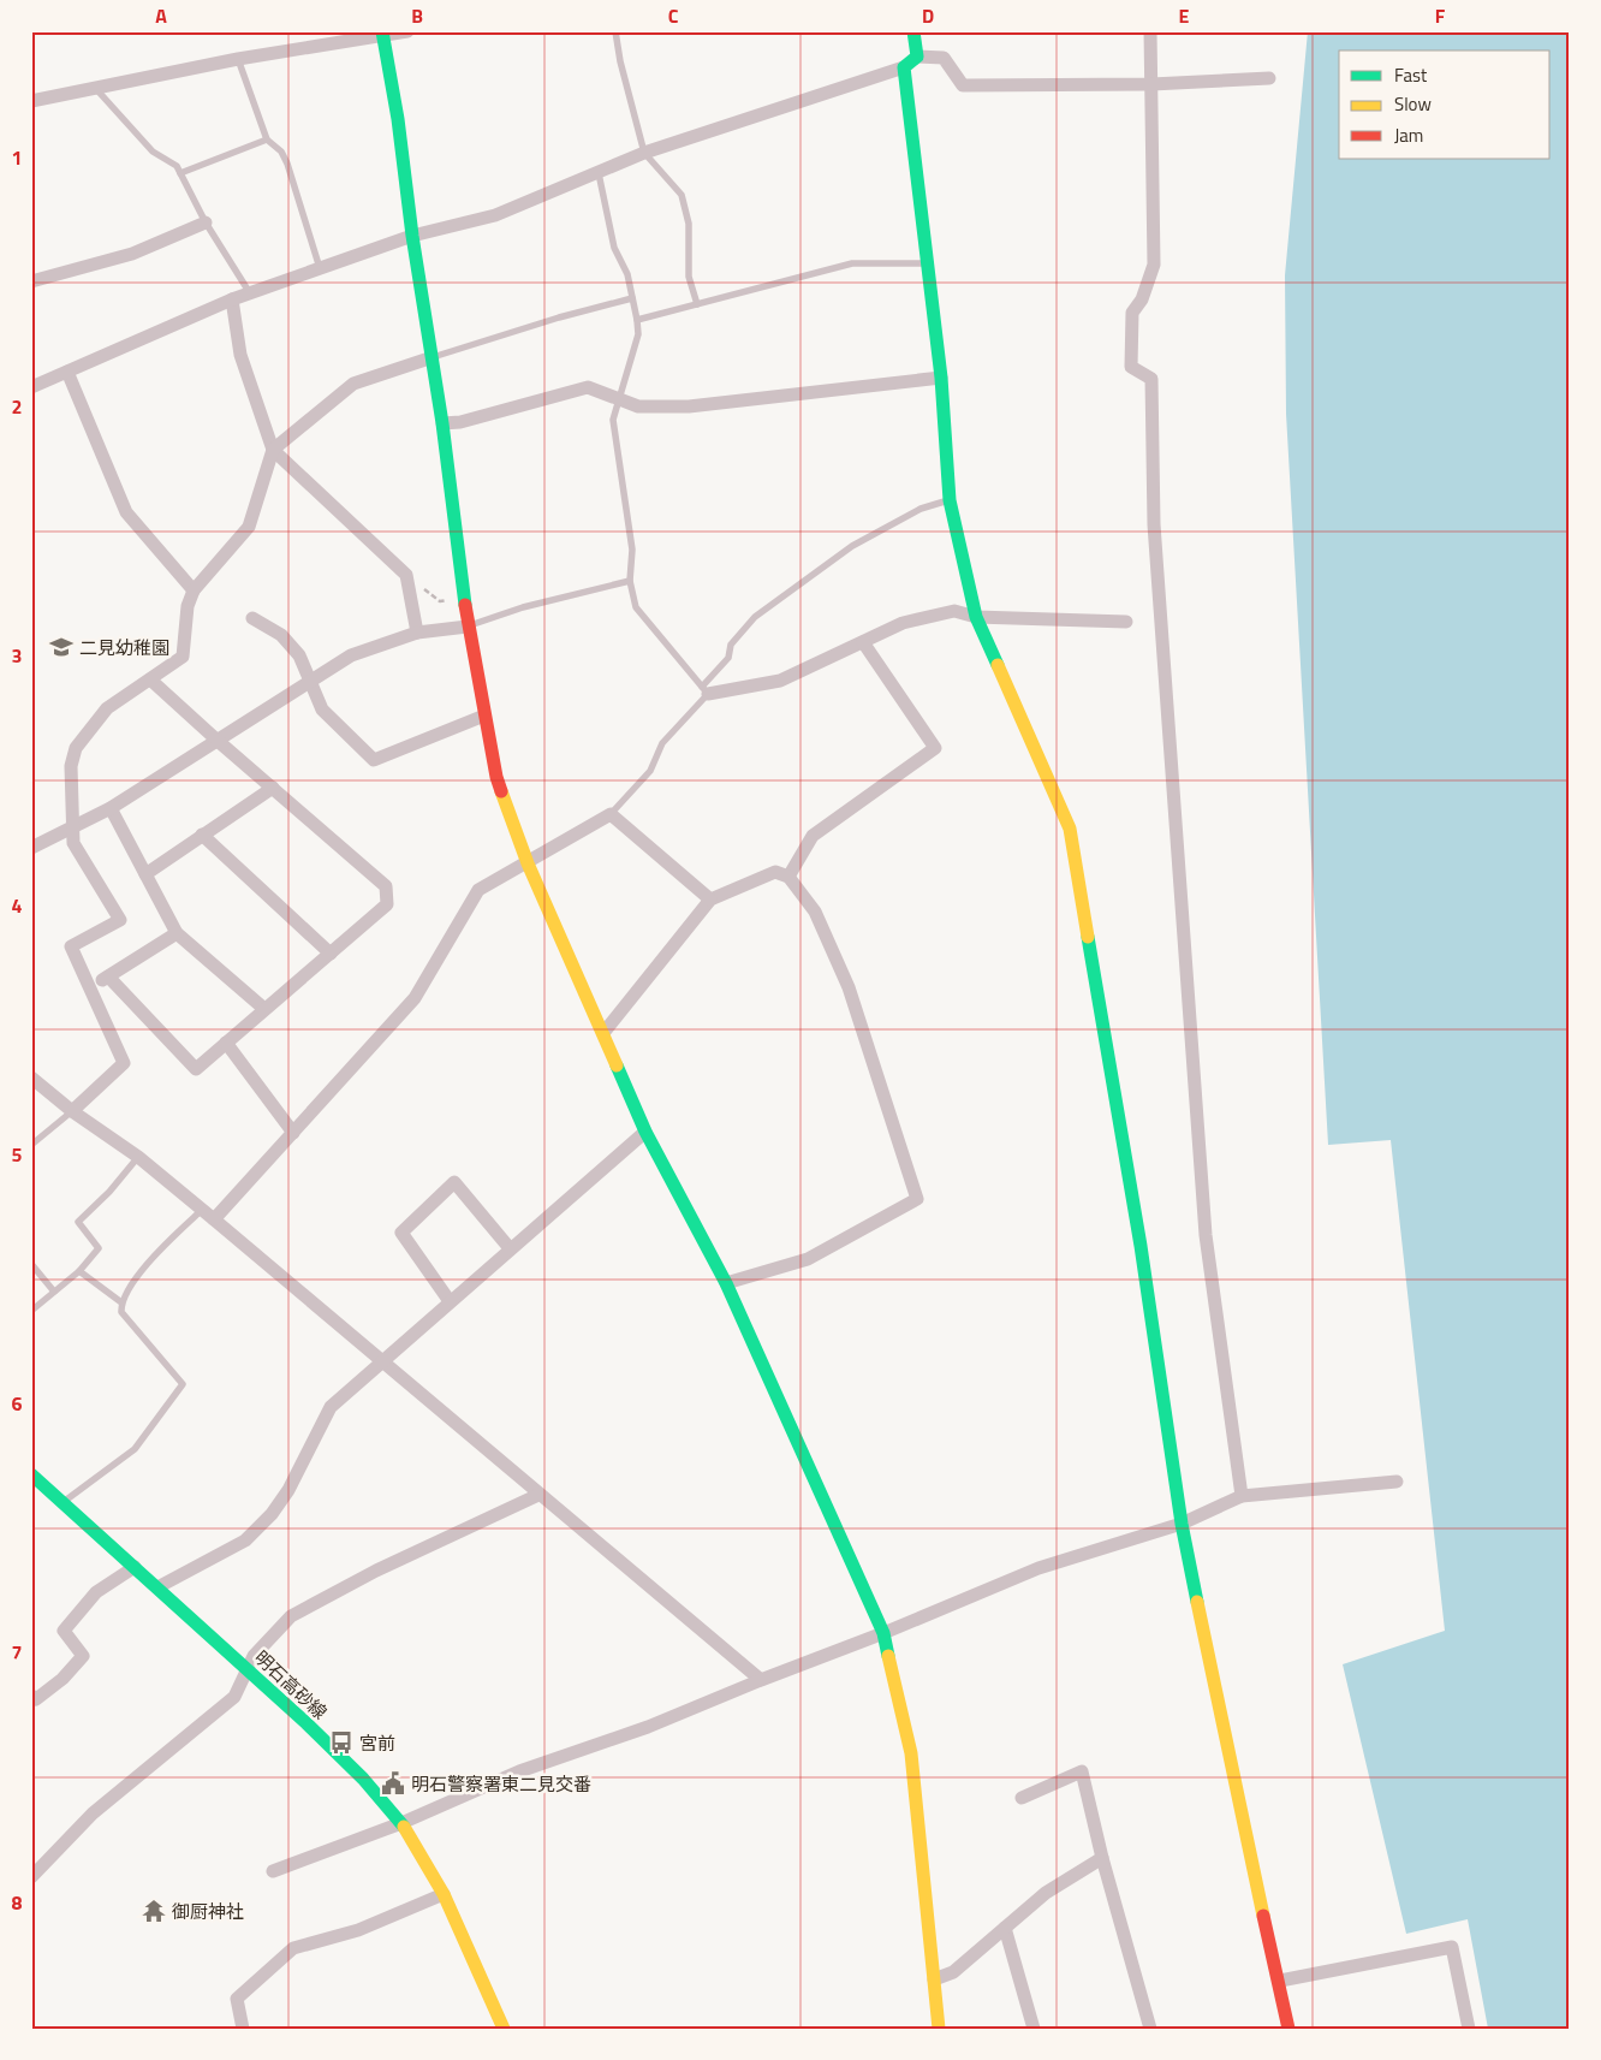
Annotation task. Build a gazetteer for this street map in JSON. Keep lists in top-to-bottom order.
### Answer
{
  "streets": {
    "street": ["明石高砂線"]
  },
  "places": {
    "school or university": ["二見幼稚園"],
    "bus stop": ["宮前"],
    "public building": ["明石警察署東二見交番"],
    "temple": ["御厨神社"]
  },
  "legend": ["Fast", "Slow", "Jam"],
  "grid": {
    "columns": [
      "A",
      "B",
      "C",
      "D",
      "E",
      "F"
    ],
    "rows": [
      "1",
      "2",
      "3",
      "4",
      "5",
      "6",
      "7",
      "8"
    ]
  }
}
